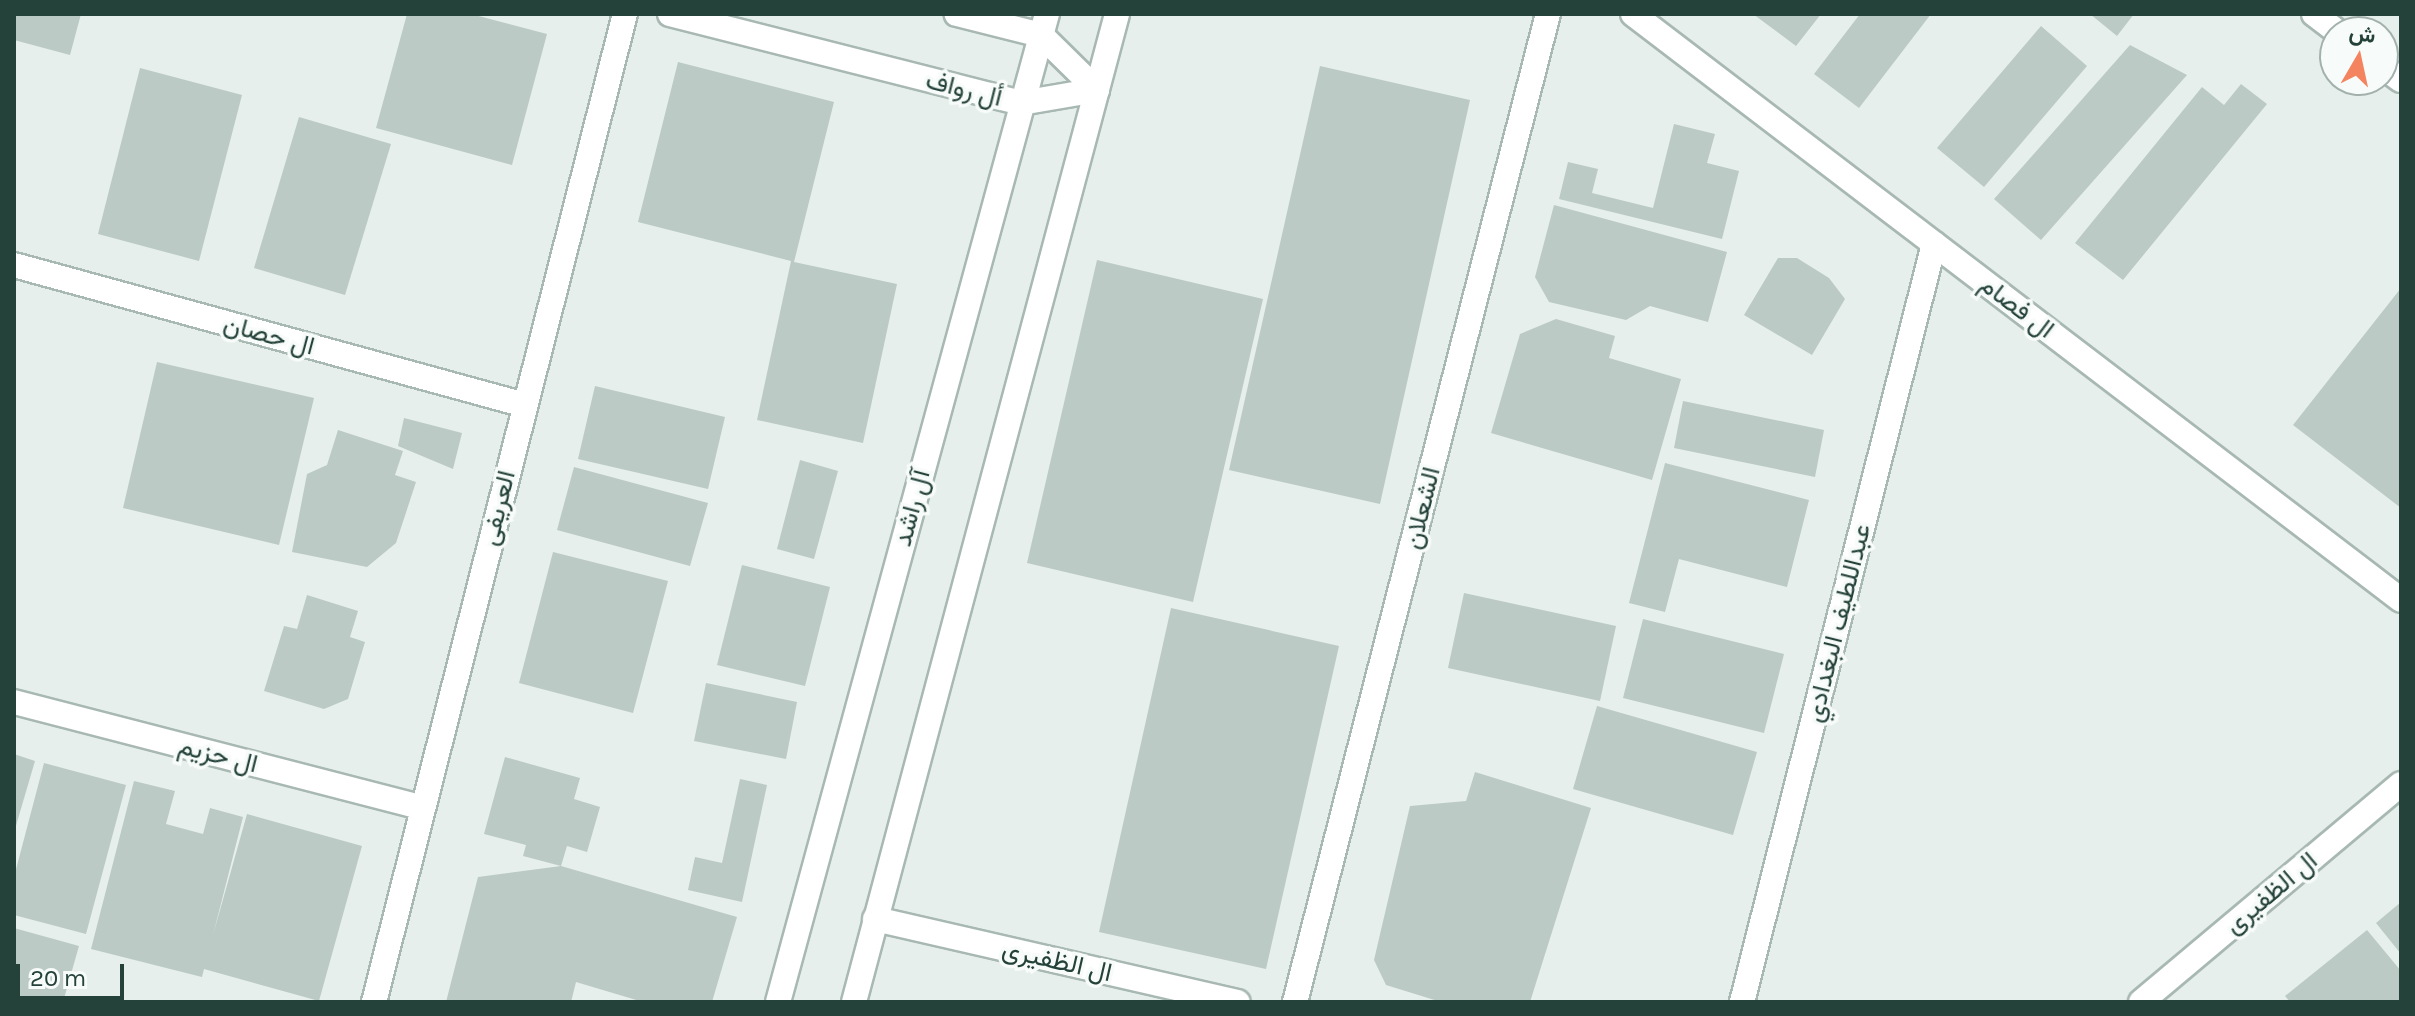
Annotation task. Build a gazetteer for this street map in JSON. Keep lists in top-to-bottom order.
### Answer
{
  "streets": {
    "street": [
      "أل رواف",
      "ال فصام",
      "ال حصان",
      "العريفى",
      "آل راشد",
      "الشعلان",
      "عبداللطيف البغدادي",
      "ال حزيم",
      "ال الظفيرى"
    ]
  },
  "crossings": [
    ["أل رواف", "آل راشد"],
    ["ال فصام", "عبداللطيف البغدادي"],
    ["ال حصان", "العريفى"],
    ["العريفى", "ال حزيم"]
  ],
  "scale_bar": "20 m",
  "north": "top"
}
